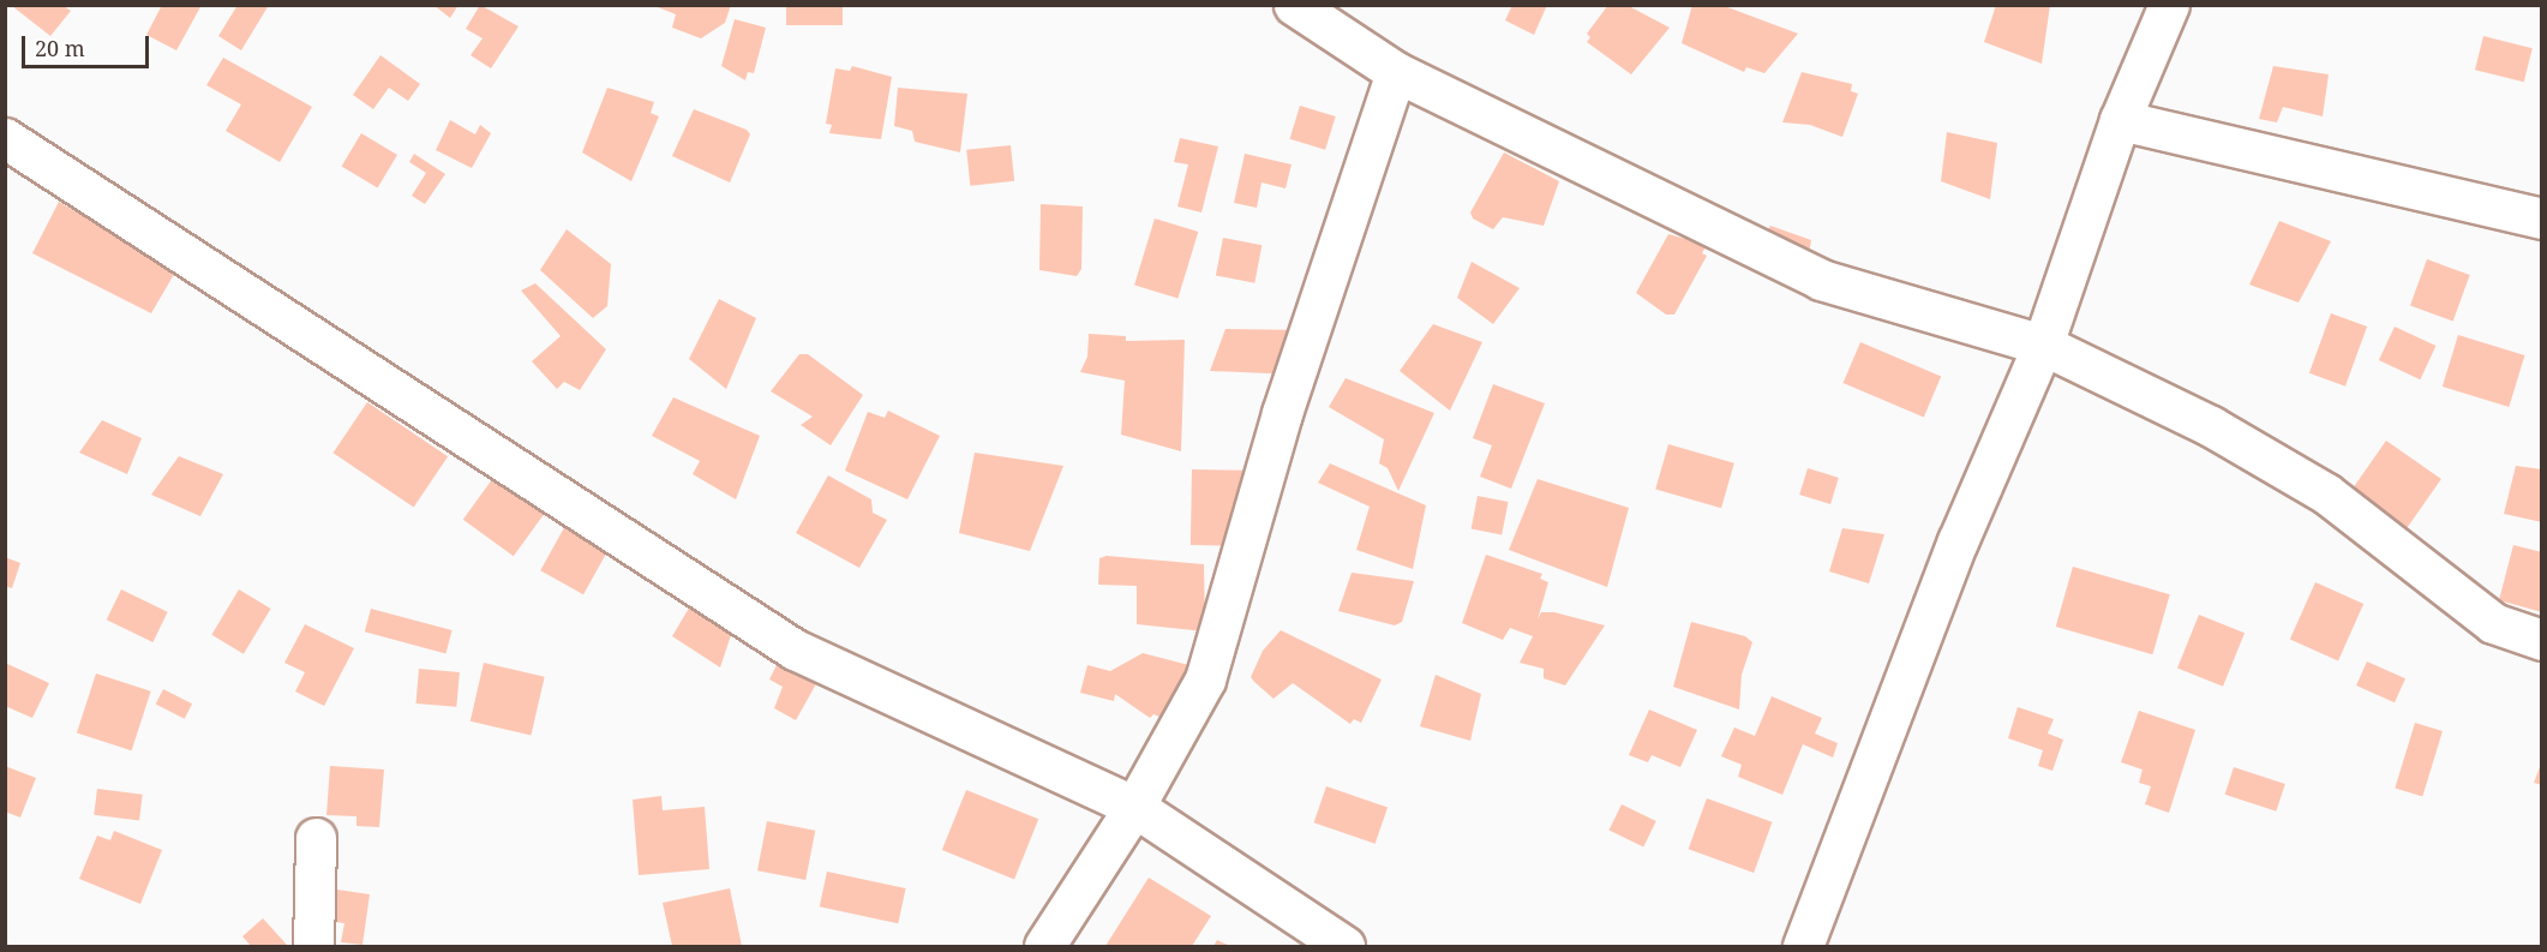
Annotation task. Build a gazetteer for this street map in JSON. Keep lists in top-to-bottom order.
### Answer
{
  "scale_bar": "20 m"
}
